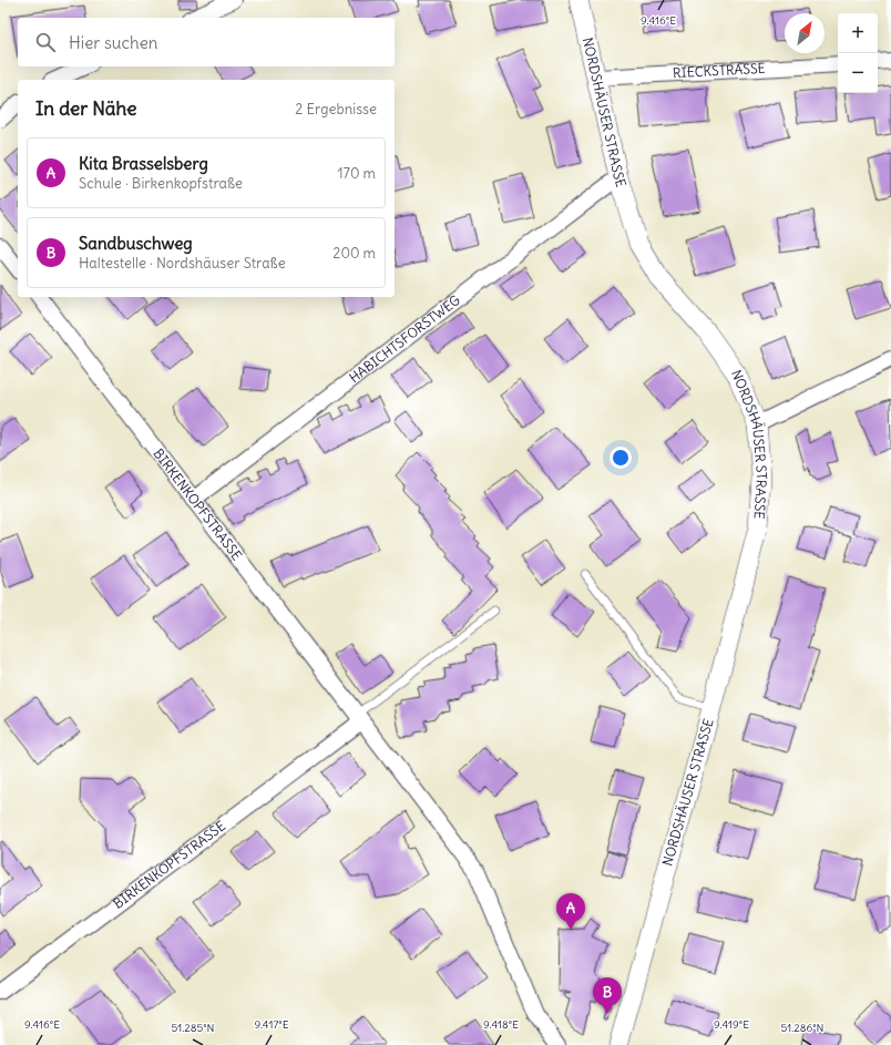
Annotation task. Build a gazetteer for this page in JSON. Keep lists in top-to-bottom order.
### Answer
{
  "streets": {
    "street": [
      "RIECKSTRASSE",
      "NORDSHÄUSER STRASSE",
      "HABICHTSFORSTWEG",
      "BIRKENKOPFSTRASSE"
    ]
  },
  "crossings": [
    ["RIECKSTRASSE", "NORDSHÄUSER STRASSE"],
    ["NORDSHÄUSER STRASSE", "HABICHTSFORSTWEG"],
    ["HABICHTSFORSTWEG", "BIRKENKOPFSTRASSE"]
  ],
  "north": "top right",
  "page": {
    "map_buttons": ["+", "−"],
    "search": "Hier suchen",
    "heading": ["In der Nähe", "2 Ergebnisse"],
    "list": [
      {
        "mark": "A",
        "name": "Kita Brasselsberg",
        "note": "Schule · Birkenkopfstraße",
        "value": "170 m"
      },
      {
        "mark": "B",
        "name": "Sandbuschweg",
        "note": "Haltestelle · Nordshäuser Straße",
        "value": "200 m"
      }
    ],
    "pins": ["A", "B"]
  },
  "coordinates": [
    "9.416°E",
    "9.417°E",
    "9.418°E",
    "9.419°E",
    "51.285°N",
    "51.286°N"
  ]
}
